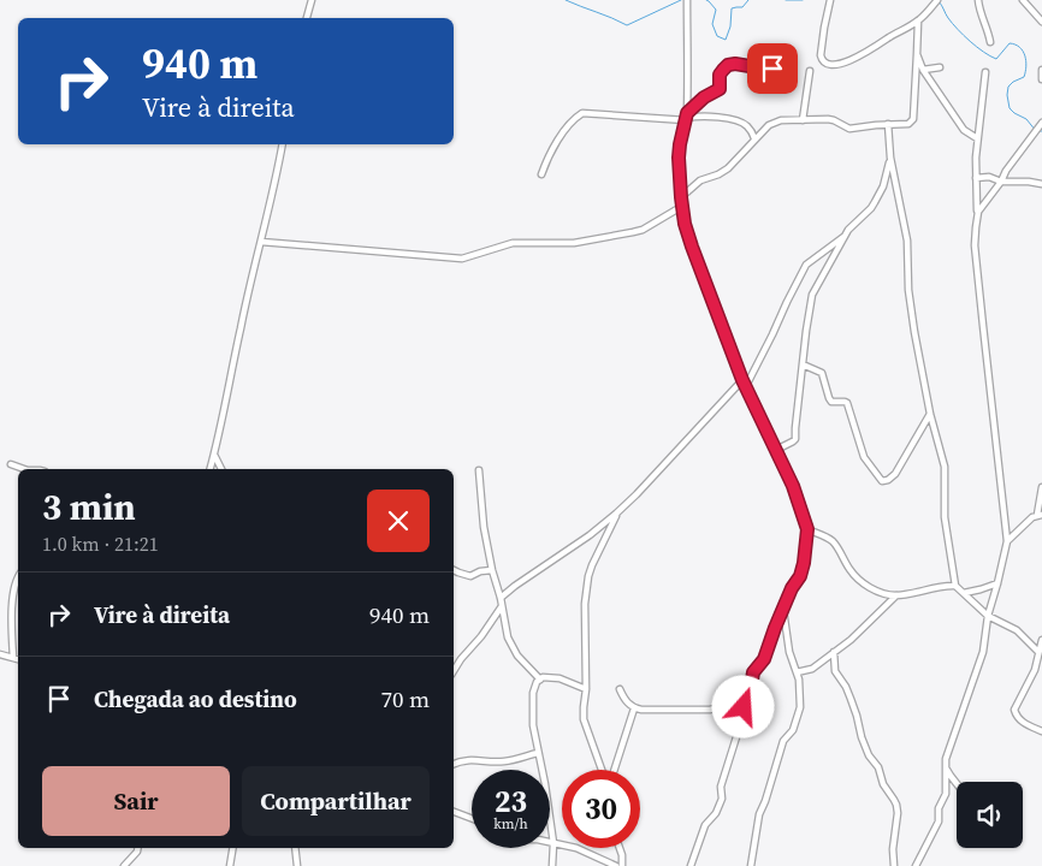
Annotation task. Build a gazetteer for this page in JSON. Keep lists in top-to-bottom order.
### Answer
{
  "page": {
    "turn": ["940 m", "Vire à direita"],
    "heading": ["3 min", "1.0 km · 21:21"],
    "list": [
      {
        "name": "Vire à direita",
        "value": "940 m"
      },
      {
        "name": "Chegada ao destino",
        "value": "70 m"
      }
    ],
    "buttons": ["Sair", "Compartilhar"],
    "speed": "23 km/h",
    "limit": "30"
  }
}
